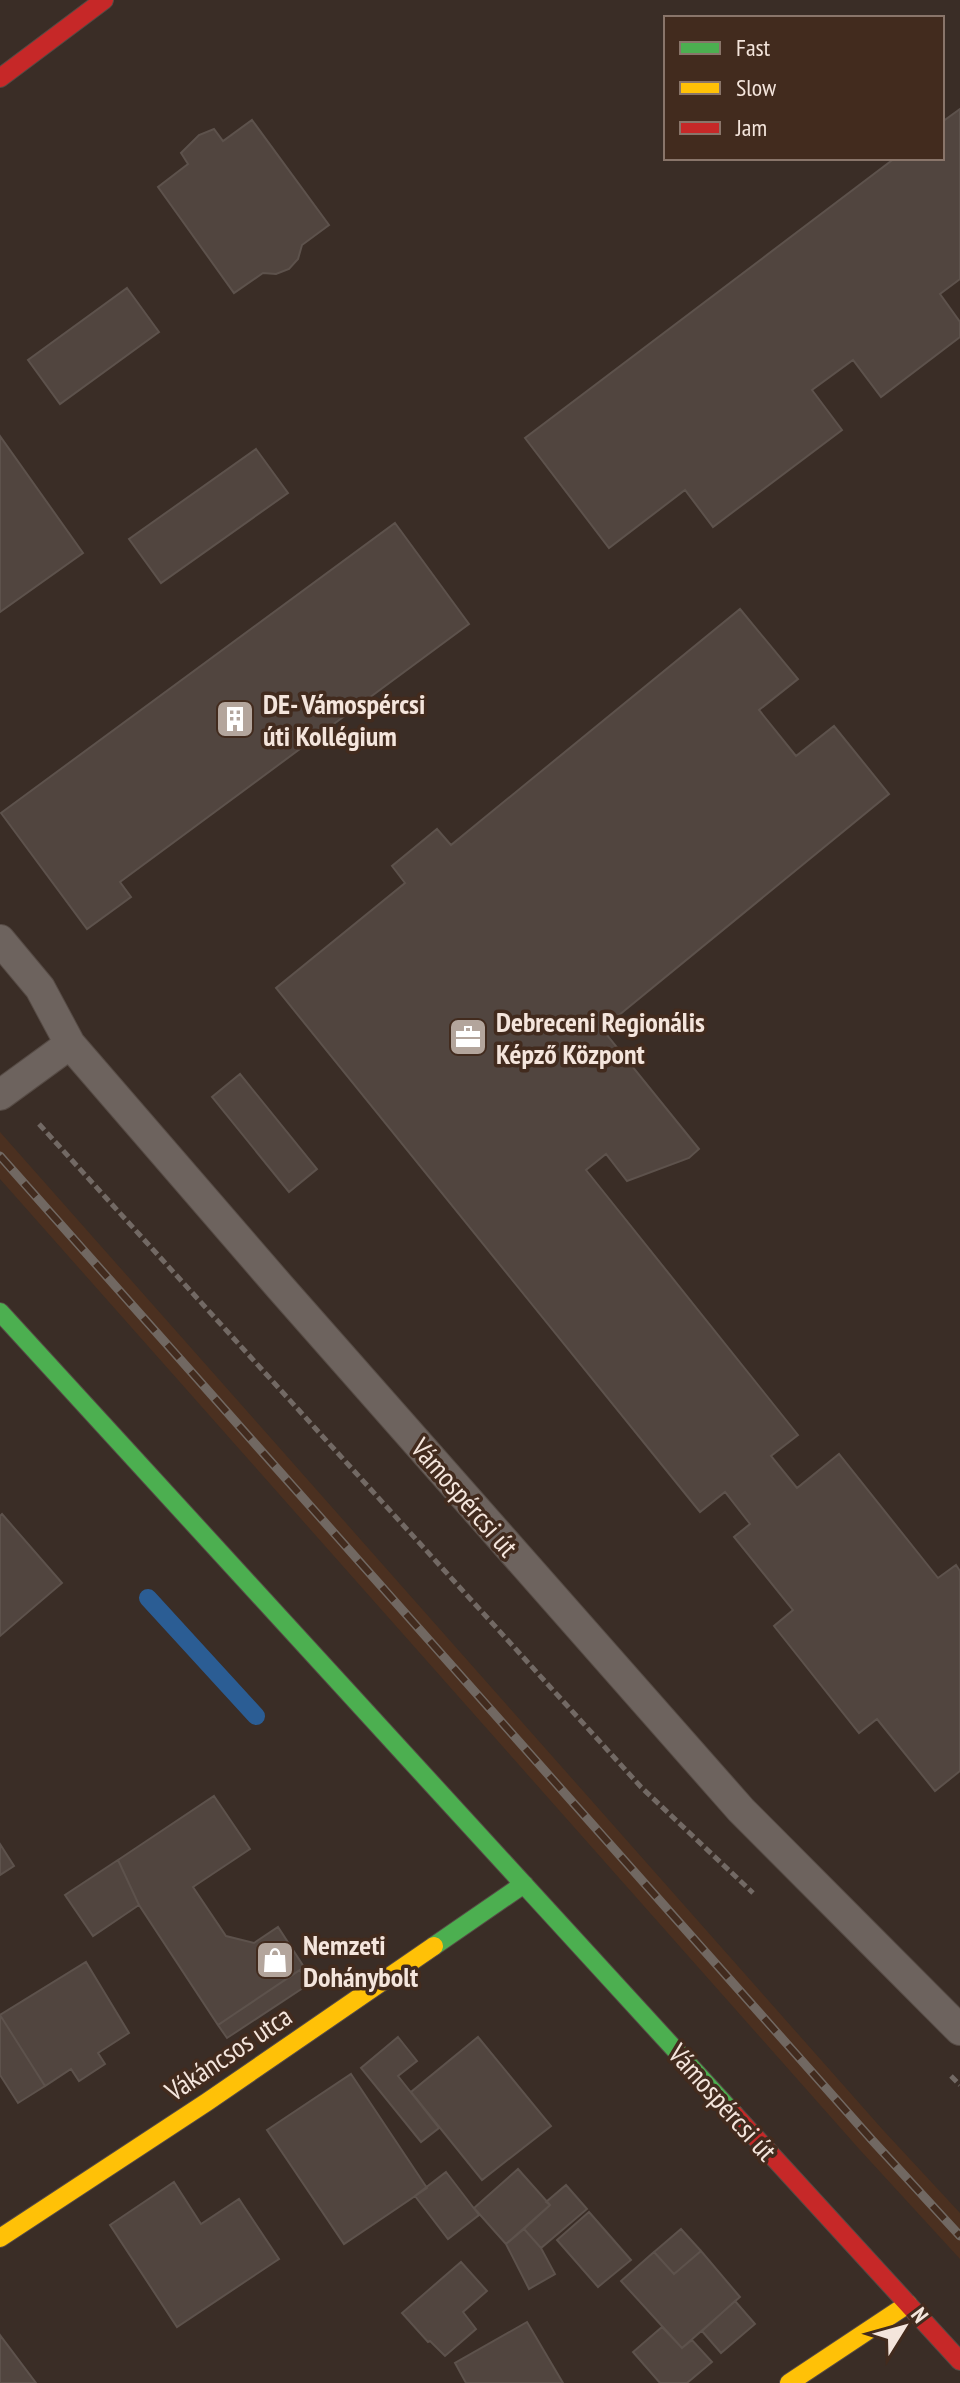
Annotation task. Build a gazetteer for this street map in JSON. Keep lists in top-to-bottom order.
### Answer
{
  "streets": {
    "main road": ["Vámospércsi út", "Vákáncsos utca"]
  },
  "crossings": [
    ["Vámospércsi út", "Vákáncsos utca"]
  ],
  "places": {
    "building": ["DE- Vámospércsi úti Kollégium"],
    "office": ["Debreceni Regionális Képző Központ"],
    "shop": ["Nemzeti Dohánybolt"]
  },
  "legend": ["Fast", "Slow", "Jam"],
  "north": "top right"
}
